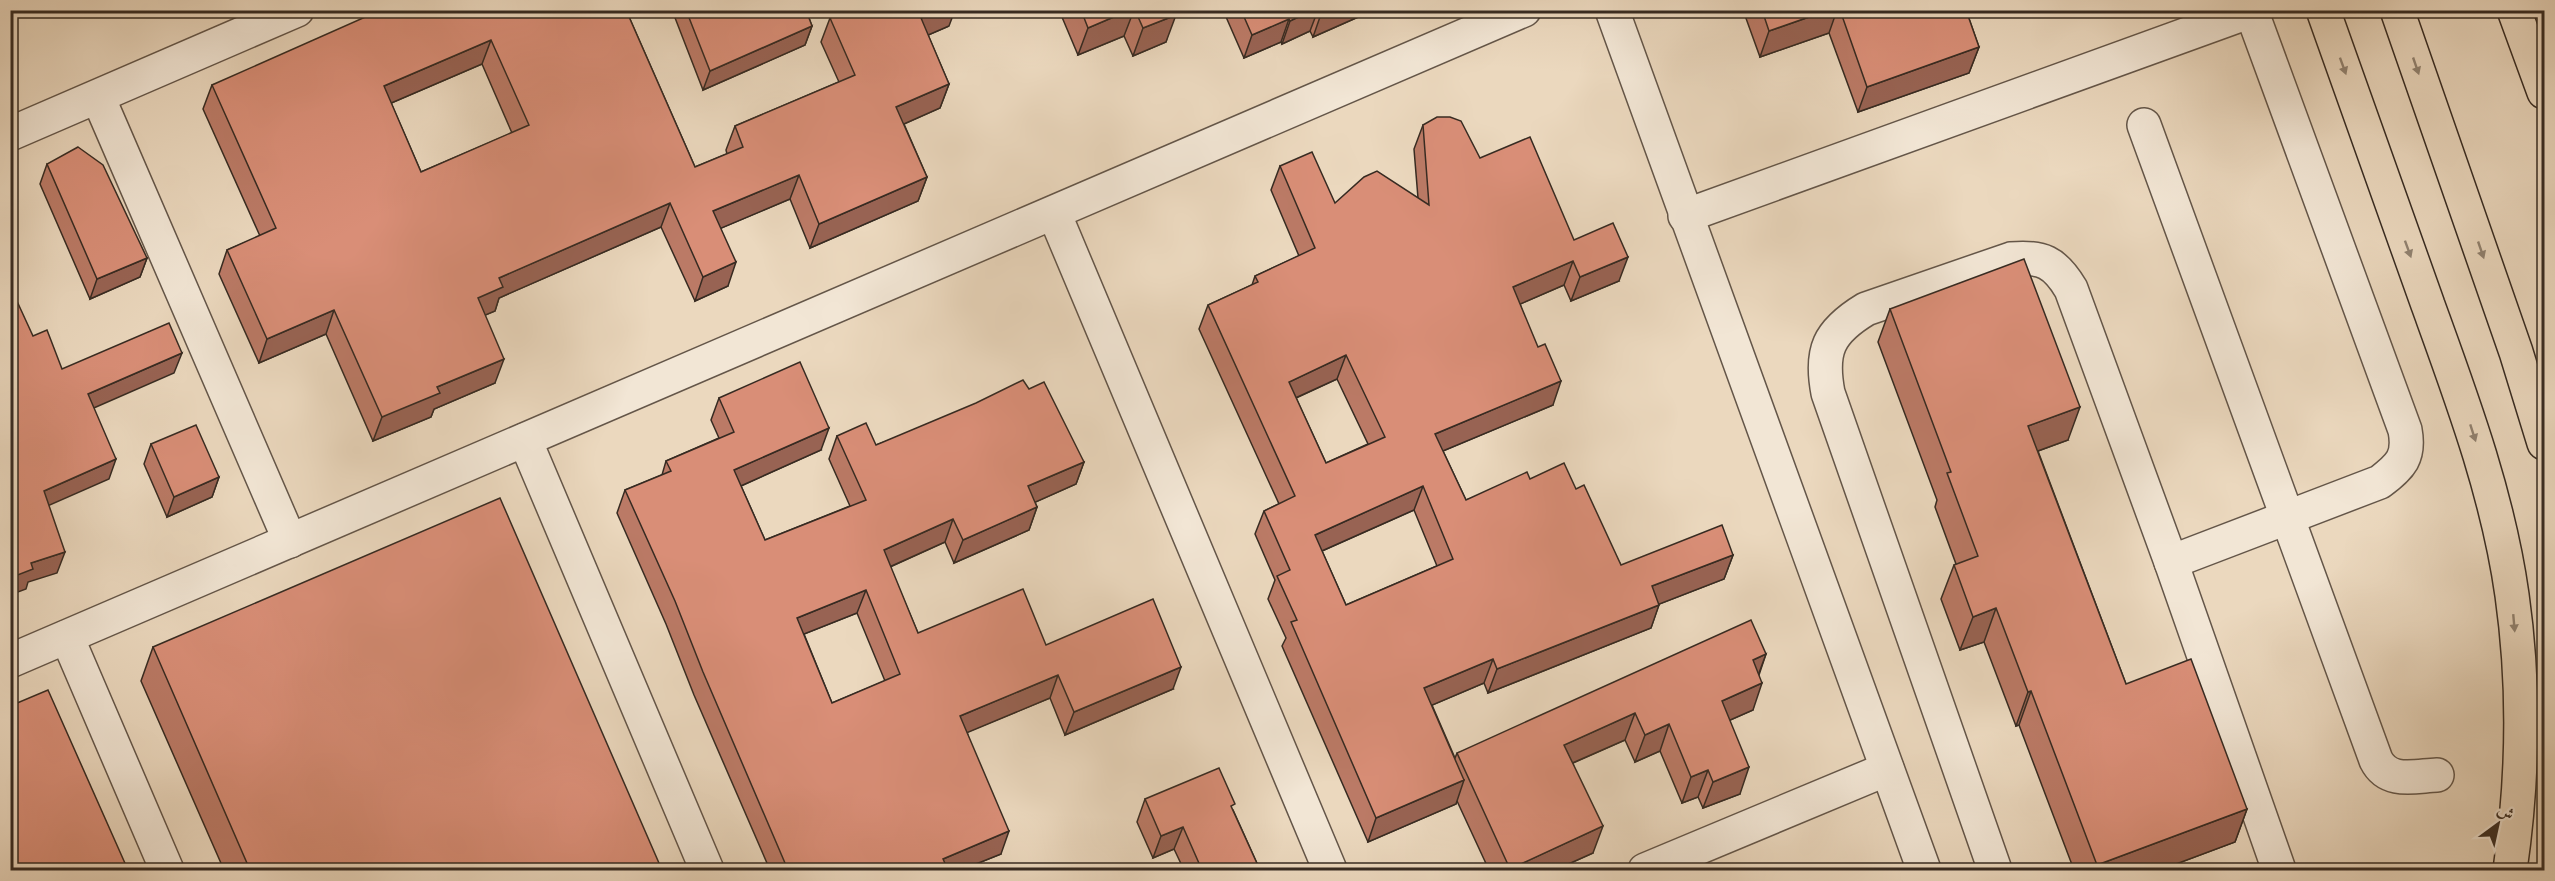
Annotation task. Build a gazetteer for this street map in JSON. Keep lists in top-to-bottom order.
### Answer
{
  "north": "top right"
}
